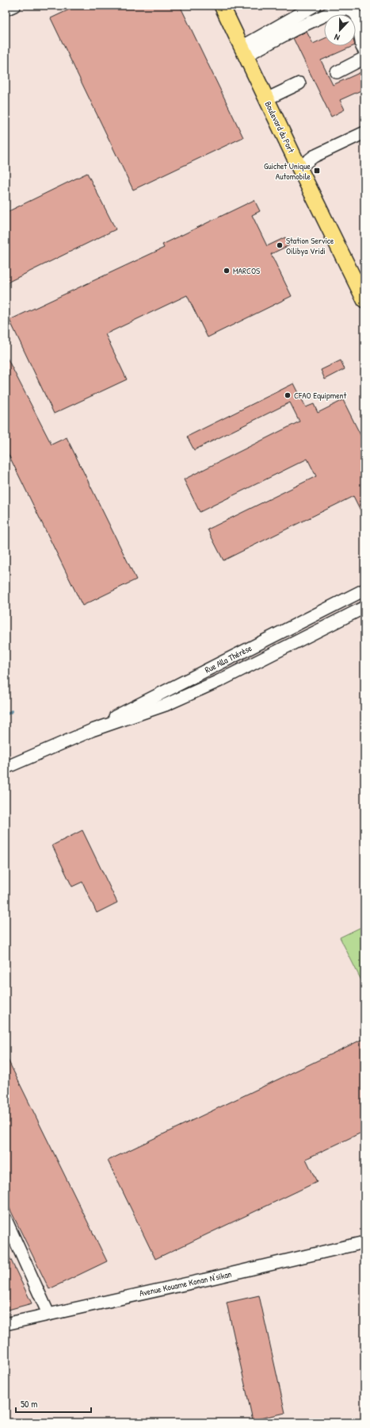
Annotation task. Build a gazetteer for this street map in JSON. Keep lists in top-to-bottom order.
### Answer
{
  "streets": {
    "main road": ["Boulevard du Port"],
    "street": ["Rue Alla Thérèse", "Avenue Kouame Konan N'sikan"]
  },
  "places": {
    "transit": ["Guichet Unique Automobile"],
    "other": ["Station Service Oilibya Vridi", "MARCOS", "CFAO Equipment"]
  },
  "scale_bar": "50 m",
  "north": "bottom"
}
